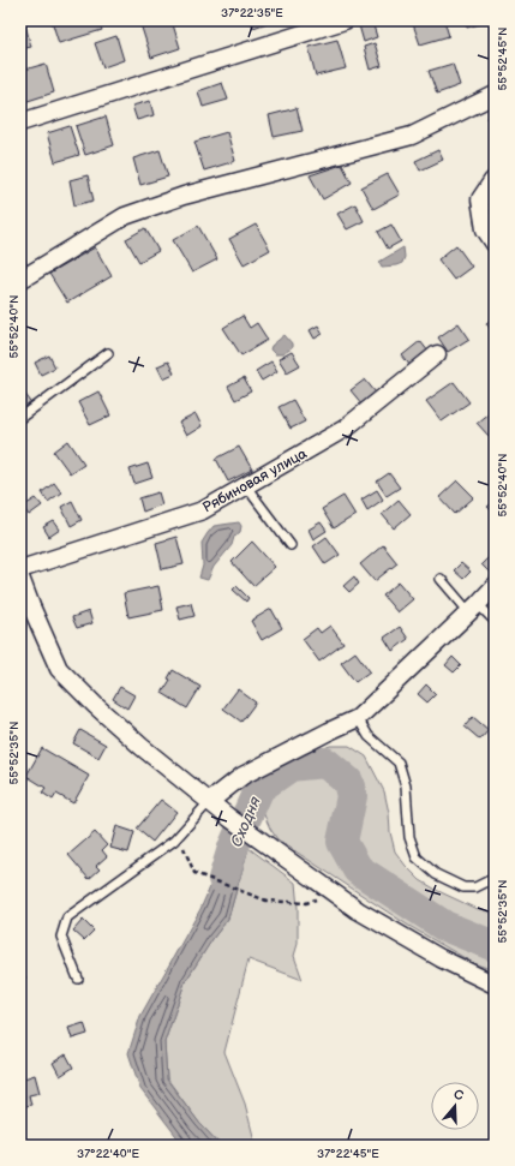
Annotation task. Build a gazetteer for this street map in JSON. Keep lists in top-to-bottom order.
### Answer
{
  "streets": {
    "street": ["Рябиновая улица"]
  },
  "water": ["Сходня"],
  "north": "top",
  "coordinates": [
    "37°22'35\"E",
    "55°52'45\"N",
    "55°52'40\"N",
    "55°52'35\"N",
    "37°22'40\"E",
    "37°22'45\"E"
  ]
}
